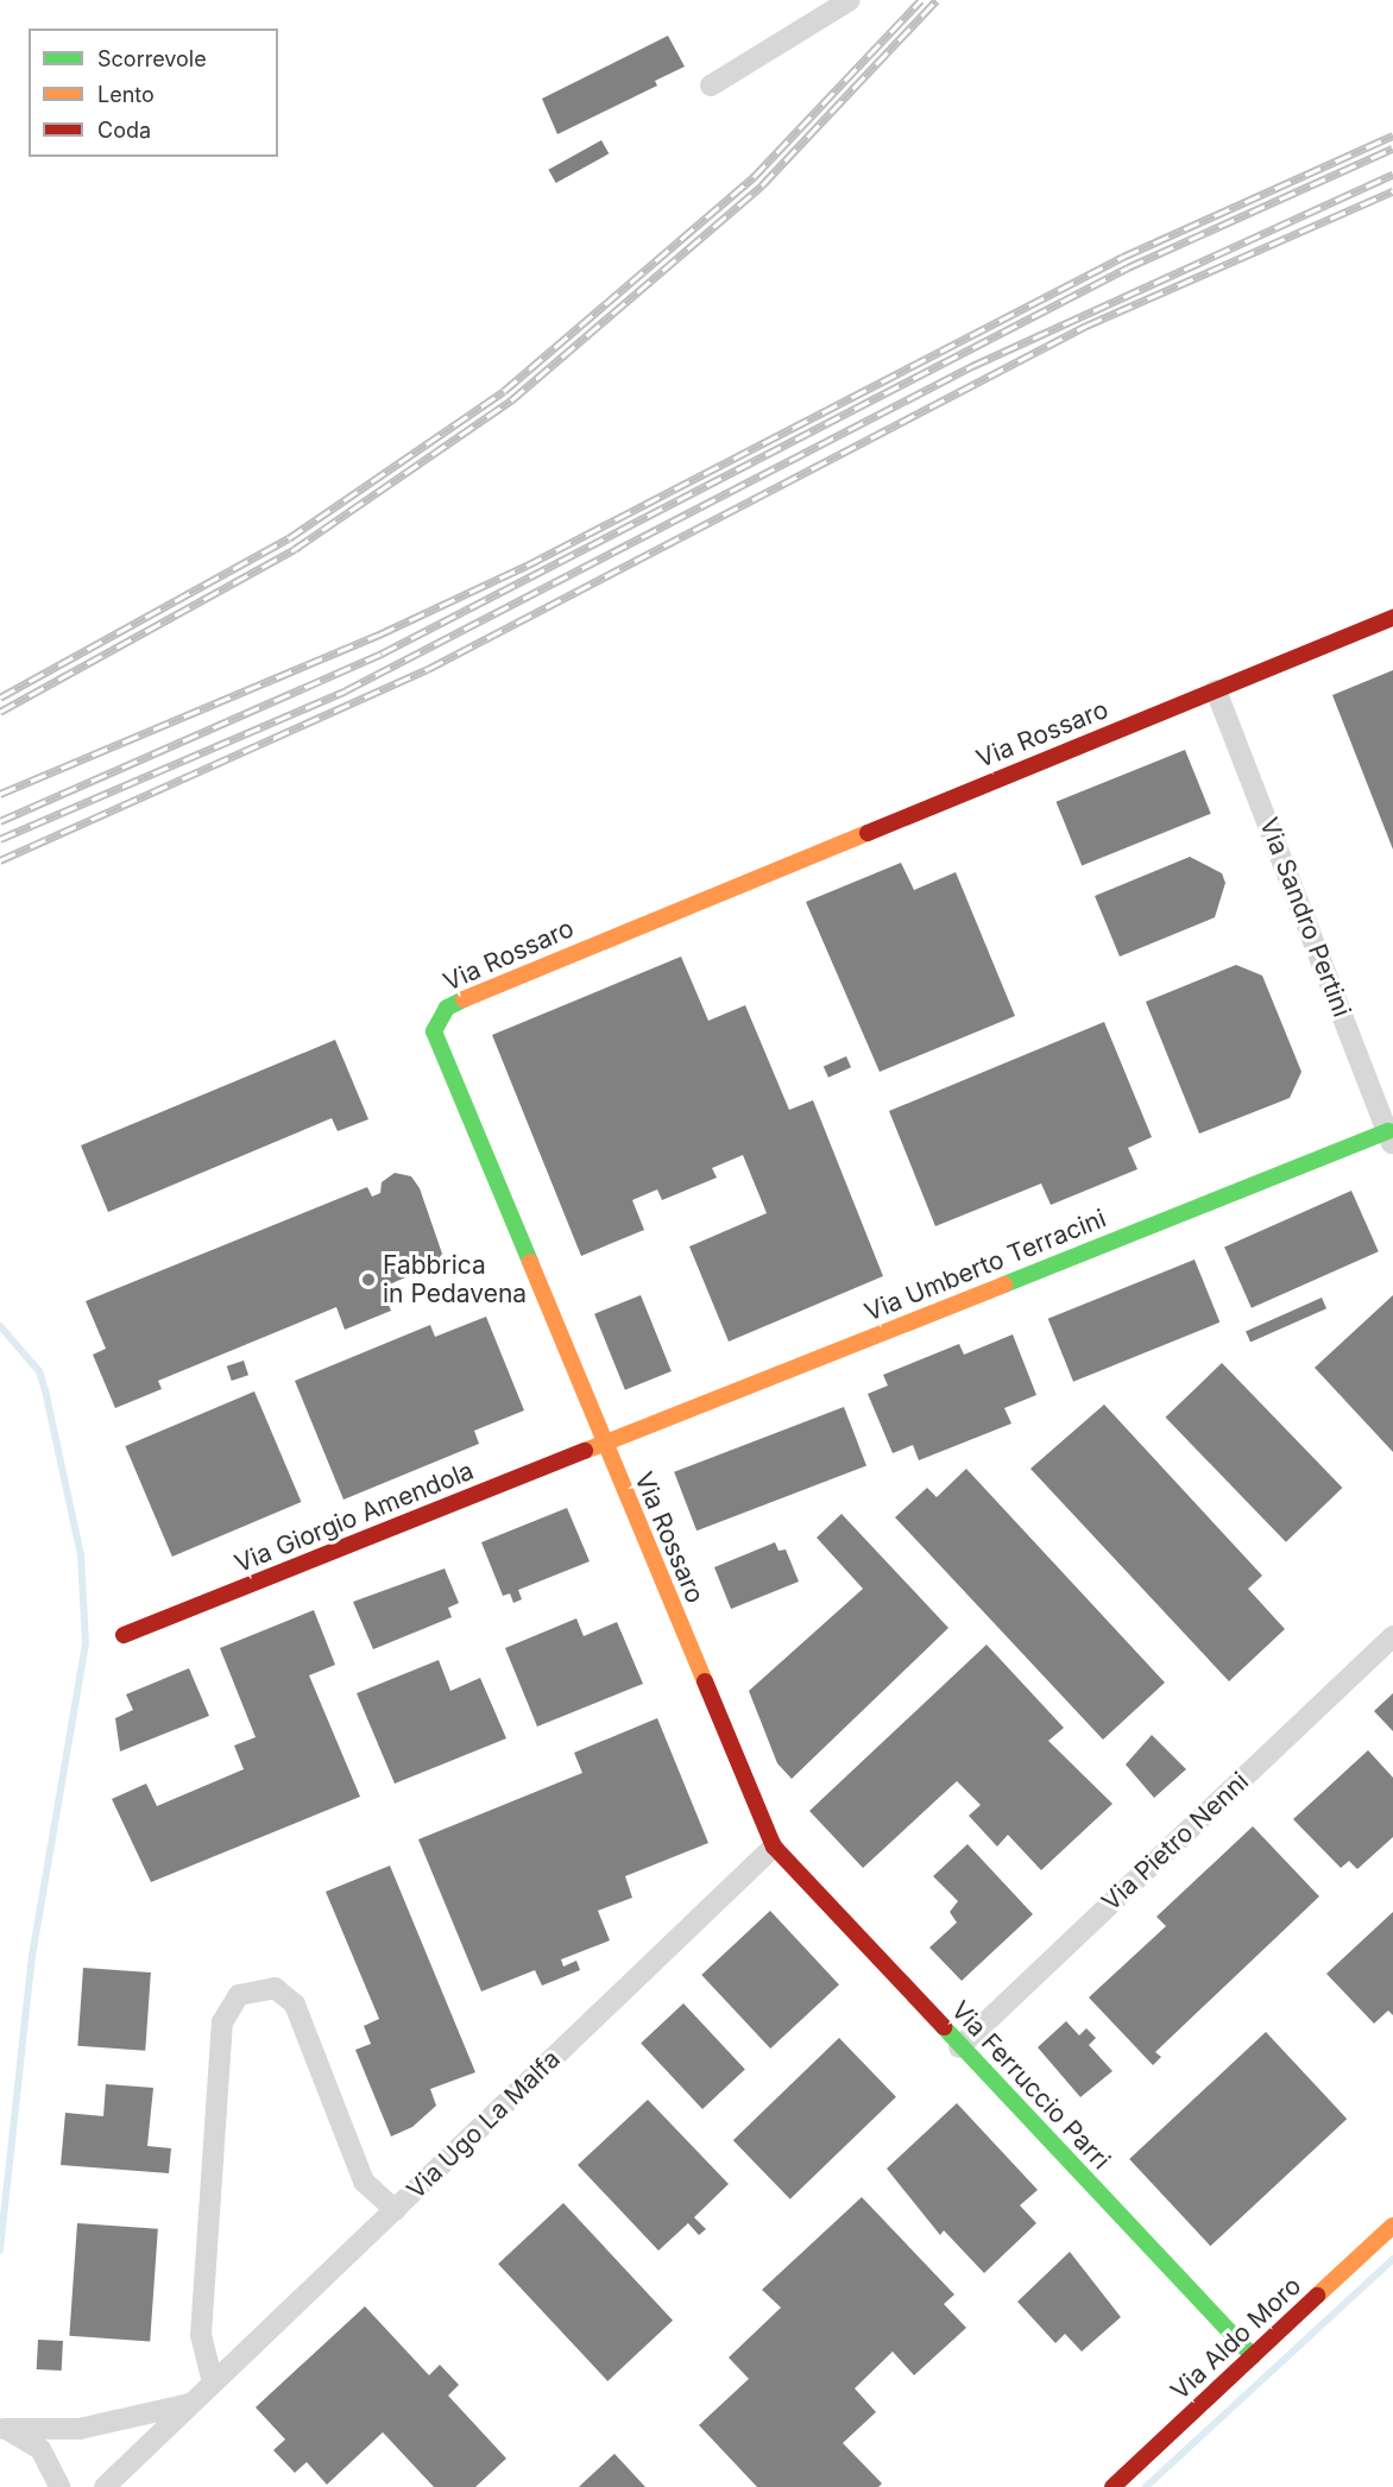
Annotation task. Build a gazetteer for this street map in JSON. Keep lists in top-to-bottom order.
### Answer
{
  "streets": {
    "street": [
      "Via Rossaro",
      "Via Sandro Pertini",
      "Via Umberto Terracini",
      "Via Giorgio Amendola",
      "Via Pietro Nenni",
      "Via Ferruccio Parri",
      "Via Ugo La Malfa",
      "Via Aldo Moro"
    ]
  },
  "crossings": [
    ["Via Rossaro", "Via Sandro Pertini"],
    ["Via Rossaro", "Via Umberto Terracini"],
    ["Via Rossaro", "Via Giorgio Amendola"],
    ["Via Rossaro", "Via Ferruccio Parri"],
    ["Via Rossaro", "Via Ugo La Malfa"],
    ["Via Sandro Pertini", "Via Umberto Terracini"],
    ["Via Umberto Terracini", "Via Giorgio Amendola"],
    ["Via Pietro Nenni", "Via Ferruccio Parri"],
    ["Via Ferruccio Parri", "Via Ugo La Malfa"],
    ["Via Ferruccio Parri", "Via Aldo Moro"]
  ],
  "places": ["Fabbrica in Pedavena"],
  "legend": ["Scorrevole", "Lento", "Coda"]
}
